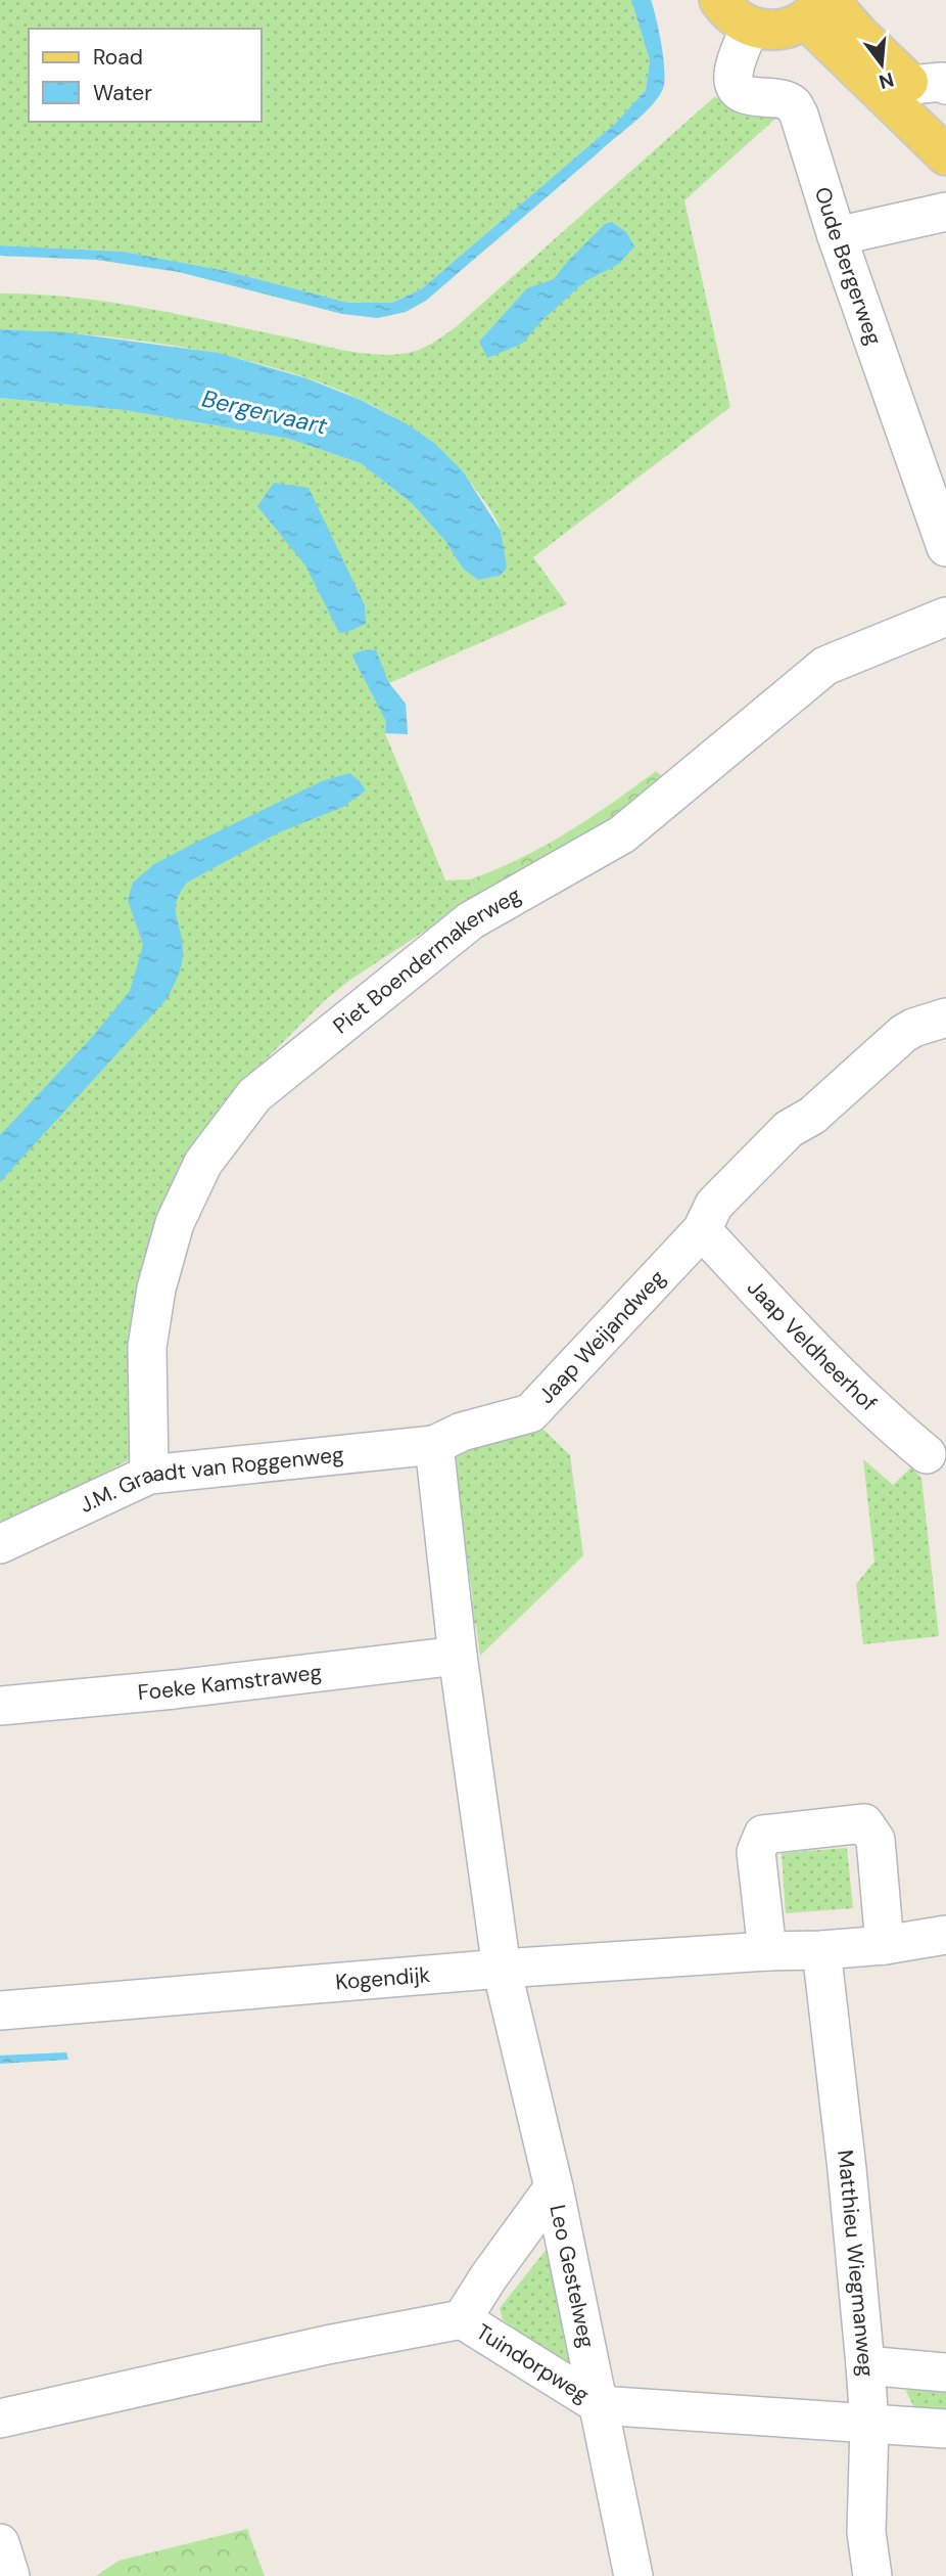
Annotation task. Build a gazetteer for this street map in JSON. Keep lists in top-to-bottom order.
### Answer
{
  "streets": {
    "street": [
      "Oude Bergerweg",
      "Piet Boendermakerweg",
      "Jaap Weijandweg",
      "Jaap Veldheerhof",
      "J.M. Graadt van Roggenweg",
      "Foeke Kamstraweg",
      "Kogendijk",
      "Matthieu Wiegmanweg",
      "Leo Gestelweg",
      "Tuindorpweg"
    ]
  },
  "crossings": [
    ["Piet Boendermakerweg", "J.M. Graadt van Roggenweg"],
    ["Jaap Weijandweg", "Jaap Veldheerhof"],
    ["Jaap Weijandweg", "J.M. Graadt van Roggenweg"],
    ["Kogendijk", "Matthieu Wiegmanweg"],
    ["Kogendijk", "Leo Gestelweg"],
    ["Matthieu Wiegmanweg", "Tuindorpweg"],
    ["Leo Gestelweg", "Tuindorpweg"]
  ],
  "water": ["Bergervaart"],
  "legend": ["Road", "Water"],
  "north": "bottom"
}
